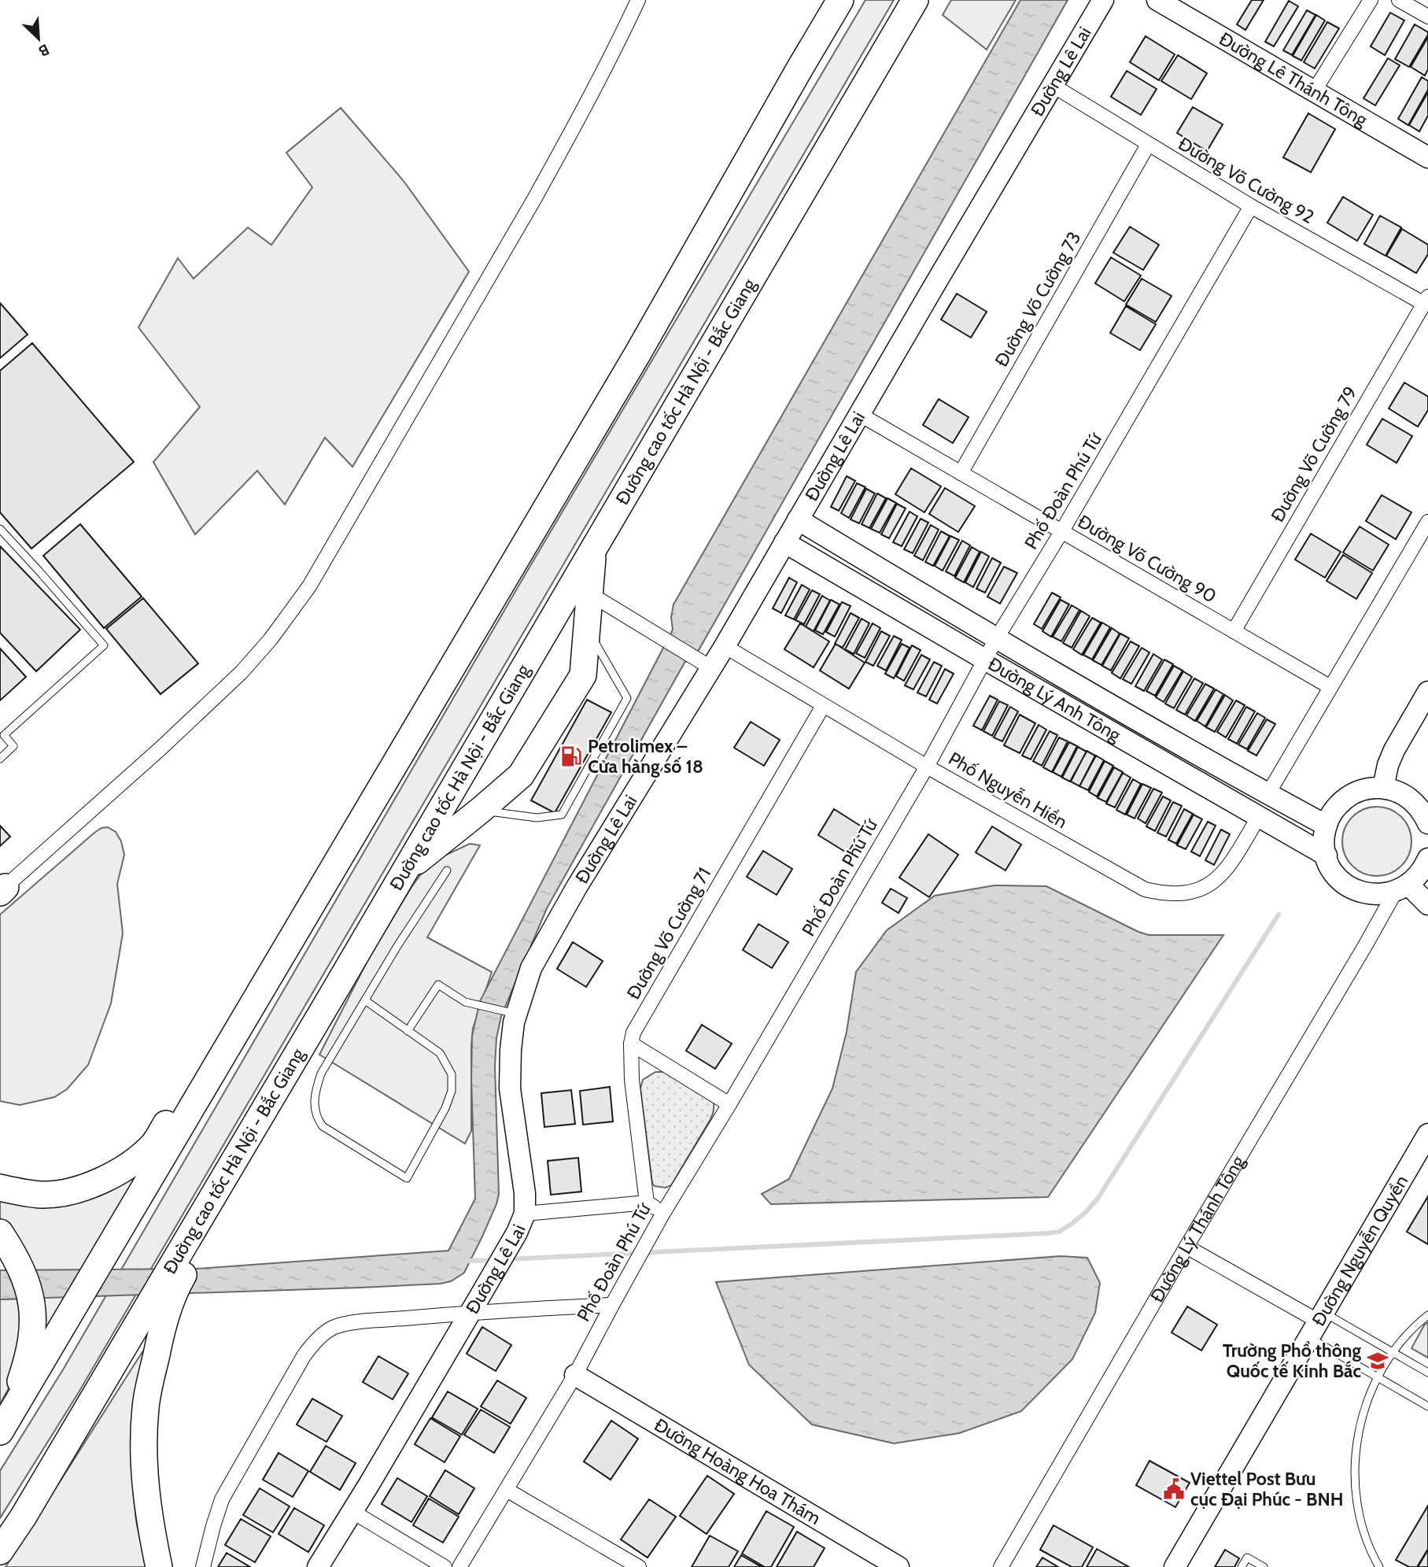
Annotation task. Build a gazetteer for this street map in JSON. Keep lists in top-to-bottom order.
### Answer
{
  "streets": {
    "highway": ["Đường cao tốc Hà Nội - Bắc Giang"],
    "street": [
      "Đường Lê Lai",
      "Đường Lê Thánh Tông",
      "Đường Võ Cường 92",
      "Đường Võ Cường 73",
      "Đường Võ Cường 79",
      "Phố Đoàn Phú Tứ",
      "Đường Võ Cường 90",
      "Đường Lý Anh Tông",
      "Phố Nguyễn Hiền",
      "Đường Võ Cường 71",
      "Đường Lý Thánh Tông",
      "Đường Nguyễn Quyền",
      "Đường Hoàng Hoa Thám"
    ]
  },
  "crossings": [
    ["Đường Lê Lai", "Đường Võ Cường 92"],
    ["Đường Lê Lai", "Đường Võ Cường 90"],
    ["Đường Lê Lai", "Đường Lý Anh Tông"],
    ["Đường Lê Lai", "Phố Nguyễn Hiền"],
    ["Đường Võ Cường 92", "Đường Võ Cường 73"],
    ["Đường Võ Cường 92", "Đường Võ Cường 79"],
    ["Đường Võ Cường 92", "Phố Đoàn Phú Tứ"],
    ["Đường Võ Cường 73", "Đường Võ Cường 90"],
    ["Đường Võ Cường 79", "Đường Võ Cường 90"],
    ["Phố Đoàn Phú Tứ", "Đường Võ Cường 90"],
    ["Phố Đoàn Phú Tứ", "Đường Lý Anh Tông"],
    ["Phố Đoàn Phú Tứ", "Phố Nguyễn Hiền"],
    ["Phố Đoàn Phú Tứ", "Đường Hoàng Hoa Thám"],
    ["Đường Lý Anh Tông", "Phố Nguyễn Hiền"],
    ["Phố Nguyễn Hiền", "Đường Võ Cường 71"]
  ],
  "places": {
    "fuel station": ["Petrolimex – Cửa hàng số 18"],
    "school or university": ["Trường Phổ thông Quốc tế Kinh Bắc"],
    "public building": ["Viettel Post Bưu cục Đại Phúc - BNH"]
  },
  "north": "bottom right"
}
